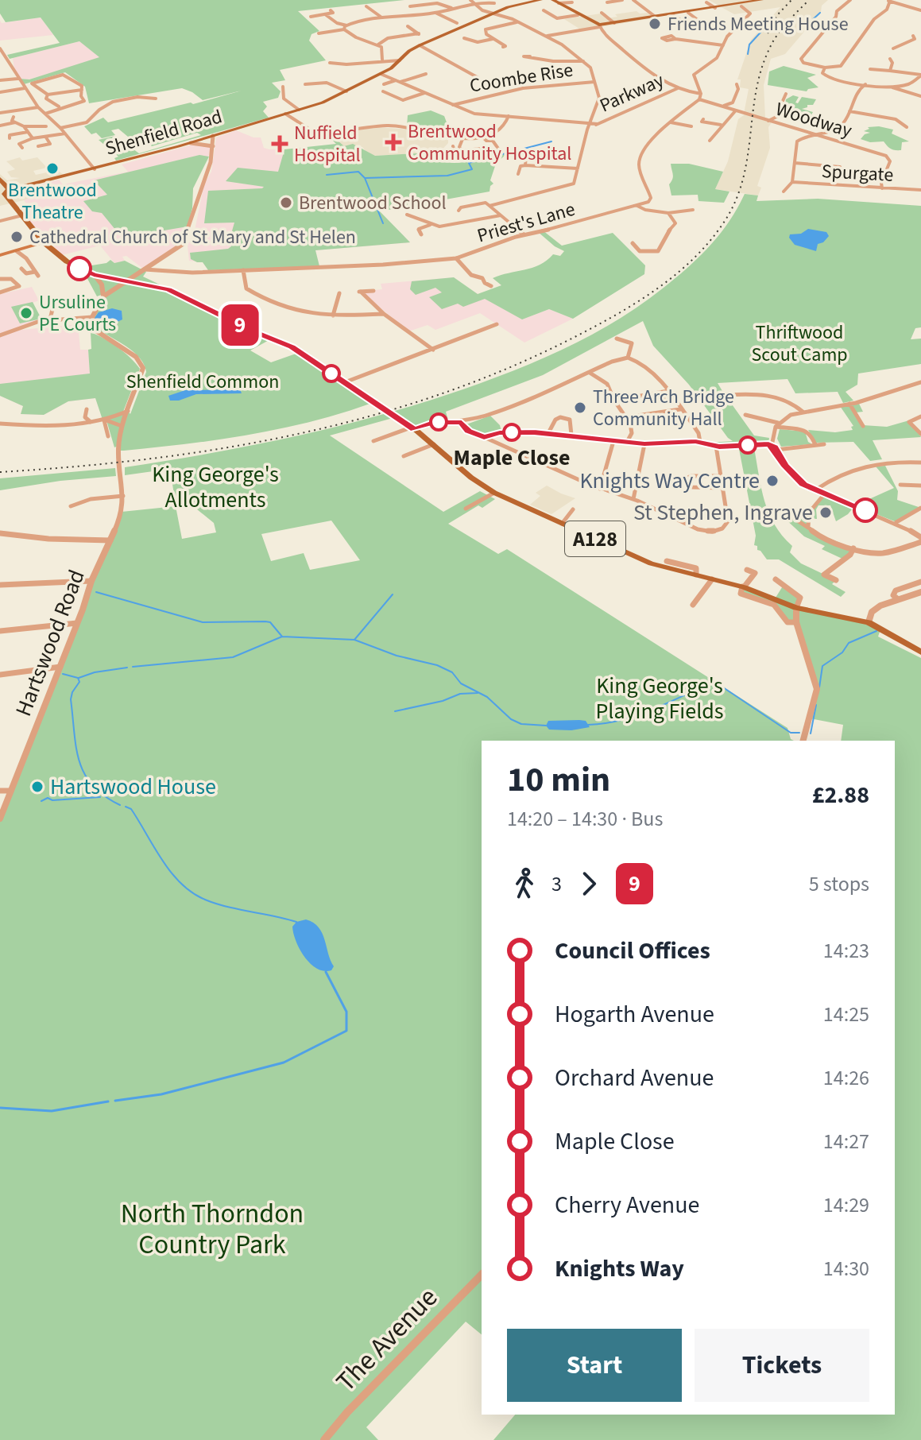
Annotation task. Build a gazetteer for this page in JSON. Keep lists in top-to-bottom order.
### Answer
{
  "streets": {
    "main road": ["Shenfield Road", "A128"],
    "street": [
      "Coombe Rise",
      "Parkway",
      "Woodway",
      "Spurgate",
      "Priest's Lane",
      "Hartswood Road",
      "The Avenue"
    ]
  },
  "crossings": [
    ["Coombe Rise", "Parkway"],
    ["Parkway", "Shenfield Road"],
    ["Woodway", "Spurgate"],
    ["Shenfield Road", "A128"]
  ],
  "parks": [
    "Thriftwood Scout Camp",
    "Shenfield Common",
    "King George's Allotments",
    "King George's Playing Fields",
    "North Thorndon Country Park"
  ],
  "places": {
    "other": [
      "Friends Meeting House",
      "Brentwood Theatre",
      "Brentwood School",
      "Cathedral Church of St Mary and St Helen",
      "Ursuline PE Courts",
      "Three Arch Bridge Community Hall",
      "Maple Close",
      "Knights Way Centre",
      "St Stephen, Ingrave",
      "Hartswood House"
    ],
    "health": ["Brentwood Community Hospital", "Nuffield Hospital"]
  },
  "lines": ["bus line 9"],
  "page": {
    "on_map": "9",
    "heading": ["10 min", "14:20 – 14:30 · Bus", "£2.88"],
    "legs": ["3", "9", "5 stops"],
    "list": [
      {
        "name": "Council Offices",
        "value": "14:23"
      },
      {
        "name": "Hogarth Avenue",
        "value": "14:25"
      },
      {
        "name": "Orchard Avenue",
        "value": "14:26"
      },
      {
        "name": "Maple Close",
        "value": "14:27"
      },
      {
        "name": "Cherry Avenue",
        "value": "14:29"
      },
      {
        "name": "Knights Way",
        "value": "14:30"
      }
    ],
    "buttons": ["Start", "Tickets"]
  }
}
